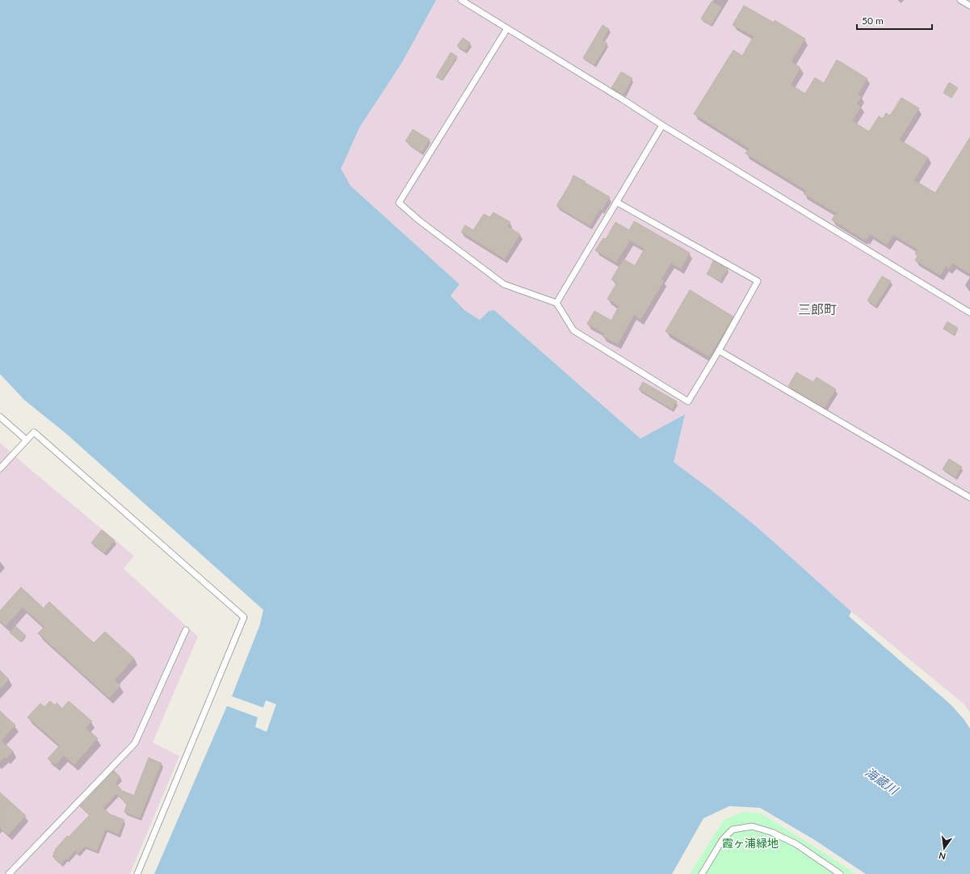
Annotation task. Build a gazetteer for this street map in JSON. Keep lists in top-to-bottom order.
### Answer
{
  "districts": ["三郎町"],
  "water": ["海蔵川"],
  "parks": ["霞ヶ浦緑地"],
  "scale_bar": "50 m",
  "north": "bottom"
}
